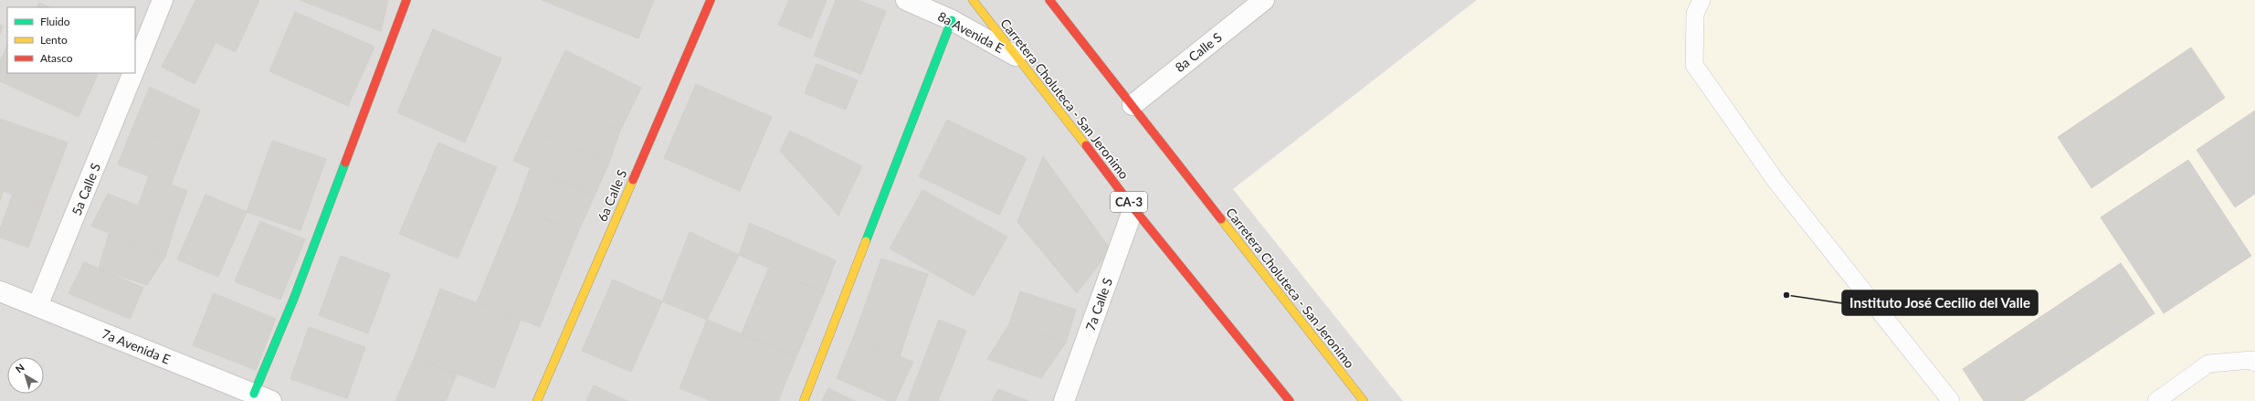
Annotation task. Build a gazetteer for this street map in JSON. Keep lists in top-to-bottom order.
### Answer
{
  "streets": {
    "main road": ["Carretera Choluteca - San Jeronimo", "6a Calle S", "CA-3"],
    "street": [
      "8a Avenida E",
      "8a Calle S",
      "5a Calle S",
      "7a Calle S",
      "7a Avenida E"
    ]
  },
  "crossings": [
    ["8a Avenida E", "Carretera Choluteca - San Jeronimo"],
    ["8a Calle S", "Carretera Choluteca - San Jeronimo"],
    ["Carretera Choluteca - San Jeronimo", "7a Calle S"],
    ["5a Calle S", "7a Avenida E"]
  ],
  "places": ["Instituto José Cecilio del Valle"],
  "legend": ["Fluido", "Lento", "Atasco"],
  "north": "top left"
}
